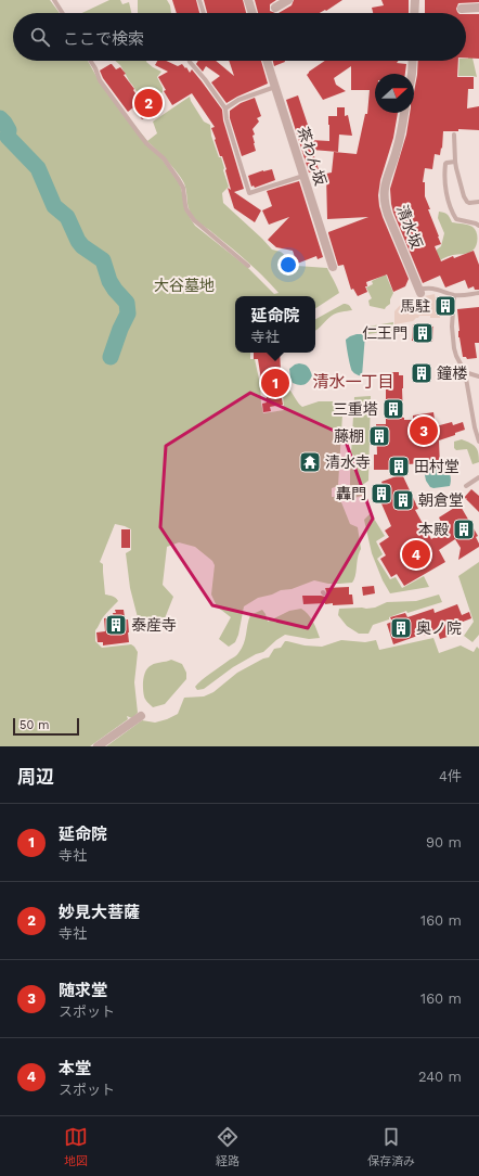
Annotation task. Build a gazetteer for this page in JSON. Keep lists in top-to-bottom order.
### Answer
{
  "streets": {
    "street": ["茶わん坂", "清水坂"]
  },
  "districts": ["清水一丁目"],
  "parks": ["大谷墓地"],
  "places": {
    "building": [
      "馬駐",
      "仁王門",
      "鐘楼",
      "三重塔",
      "藤棚",
      "田村堂",
      "轟門",
      "朝倉堂",
      "本殿",
      "泰産寺",
      "奥ノ院"
    ],
    "temple": ["清水寺"]
  },
  "scale_bar": "50 m",
  "north": "right",
  "page": {
    "search": "ここで検索",
    "pins": [
      "2",
      "1",
      "3",
      "4"
    ],
    "popup": ["延命院", "寺社"],
    "scale": "50 m",
    "heading": ["周辺", "4件"],
    "list": [
      {
        "mark": "1",
        "name": "延命院",
        "note": "寺社",
        "value": "90 m"
      },
      {
        "mark": "2",
        "name": "妙見大菩薩",
        "note": "寺社",
        "value": "160 m"
      },
      {
        "mark": "3",
        "name": "随求堂",
        "note": "スポット",
        "value": "160 m"
      },
      {
        "mark": "4",
        "name": "本堂",
        "note": "スポット",
        "value": "240 m"
      }
    ],
    "nav": ["地図", "経路", "保存済み"]
  }
}
